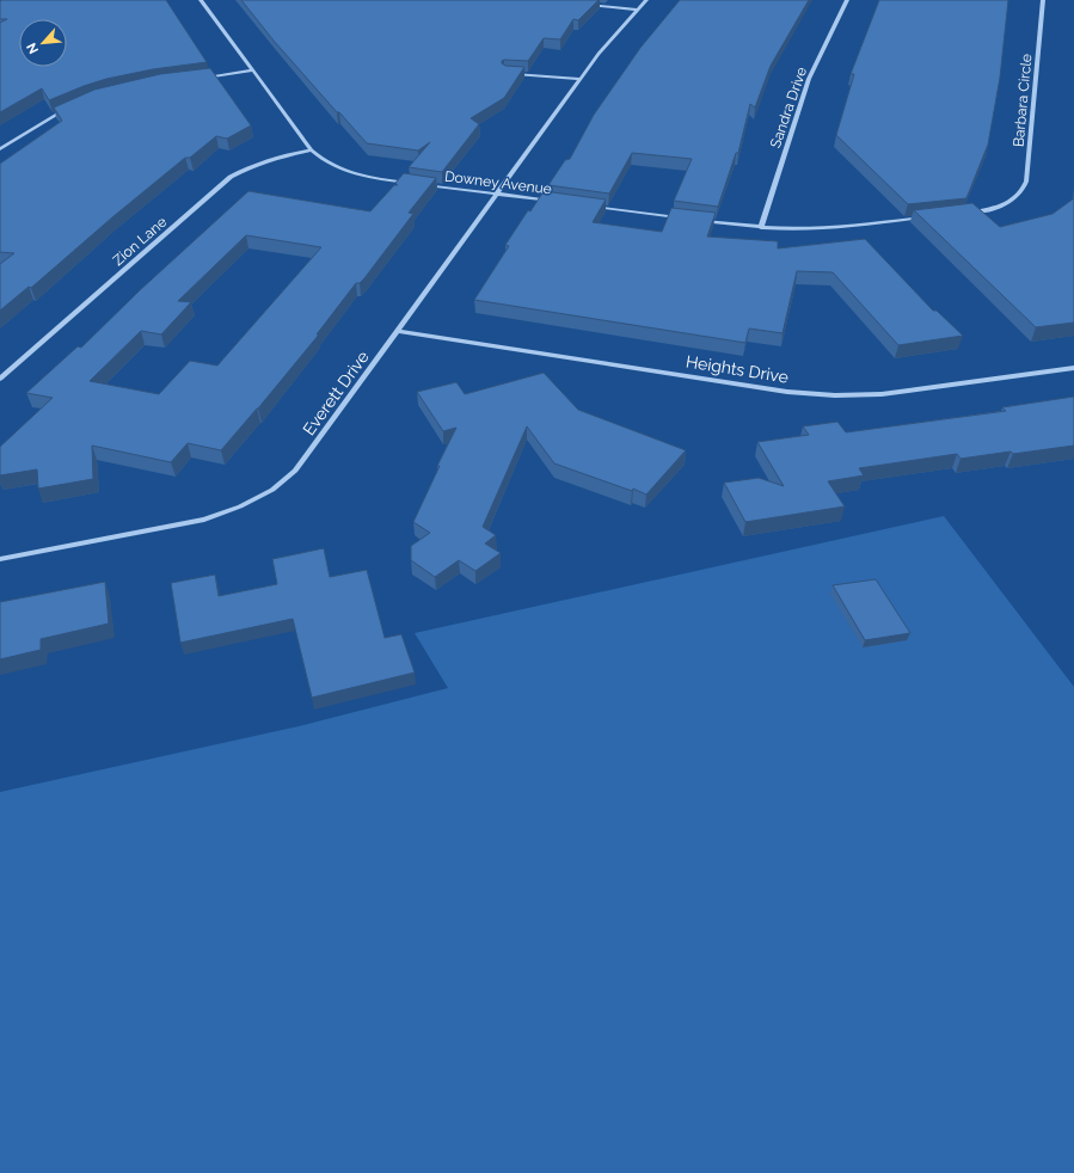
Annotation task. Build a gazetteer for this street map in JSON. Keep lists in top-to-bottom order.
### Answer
{
  "streets": {
    "street": [
      "Barbara Circle",
      "Sandra Drive",
      "Downey Avenue",
      "Zion Lane",
      "Heights Drive",
      "Everett Drive"
    ]
  },
  "crossings": [
    ["Downey Avenue", "Zion Lane"],
    ["Downey Avenue", "Everett Drive"],
    ["Heights Drive", "Everett Drive"]
  ],
  "north": "bottom left"
}
